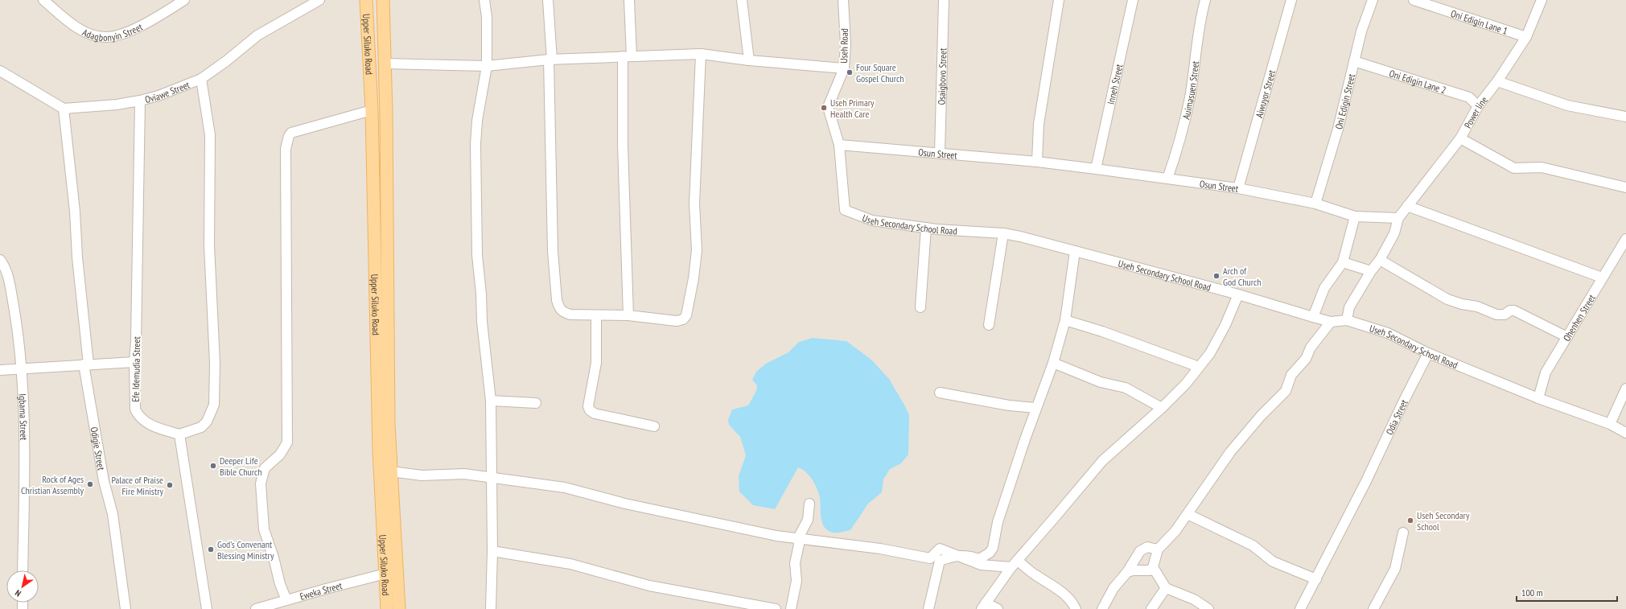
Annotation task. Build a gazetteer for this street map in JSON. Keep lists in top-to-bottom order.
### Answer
{
  "streets": {
    "main road": ["Upper Siluko Road"],
    "street": [
      "Oni Edigin Lane 1",
      "Adagbonyin Street",
      "Useh Road",
      "Osaigbovo Street",
      "Oni Edigin Lane 2",
      "Inneh Street",
      "Auimasuen Street",
      "Oviawe Street",
      "Aiwuyor Street",
      "Oni Edigin Street",
      "Power line",
      "Osun Street",
      "Useh Secondary School Road",
      "Ohenhen Street",
      "Efe Idemudia Street",
      "Igbama Street",
      "Odia Street",
      "Odigie Street",
      "Eweka Street"
    ]
  },
  "crossings": [
    ["Oni Edigin Lane 1", "Power line"],
    ["Upper Siluko Road", "Eweka Street"],
    ["Useh Road", "Osun Street"],
    ["Useh Road", "Useh Secondary School Road"],
    ["Osaigbovo Street", "Osun Street"],
    ["Oni Edigin Lane 2", "Oni Edigin Street"],
    ["Oni Edigin Lane 2", "Power line"],
    ["Inneh Street", "Osun Street"],
    ["Auimasuen Street", "Osun Street"],
    ["Oviawe Street", "Efe Idemudia Street"],
    ["Oviawe Street", "Odigie Street"],
    ["Aiwuyor Street", "Osun Street"],
    ["Oni Edigin Street", "Osun Street"],
    ["Power line", "Osun Street"],
    ["Osun Street", "Useh Secondary School Road"],
    ["Useh Secondary School Road", "Ohenhen Street"],
    ["Useh Secondary School Road", "Odia Street"]
  ],
  "places": [
    "Four Square Gospel Church",
    "Useh Primary Health Care",
    "Arch of God Church",
    "Deeper Life Bible Church",
    "Rock of Ages Christian Assembly",
    "Palace of Praise Fire Ministry",
    "Useh Secondary School",
    "God's Convenant Blessing Ministry"
  ],
  "scale_bar": "100 m",
  "north": "bottom left"
}
